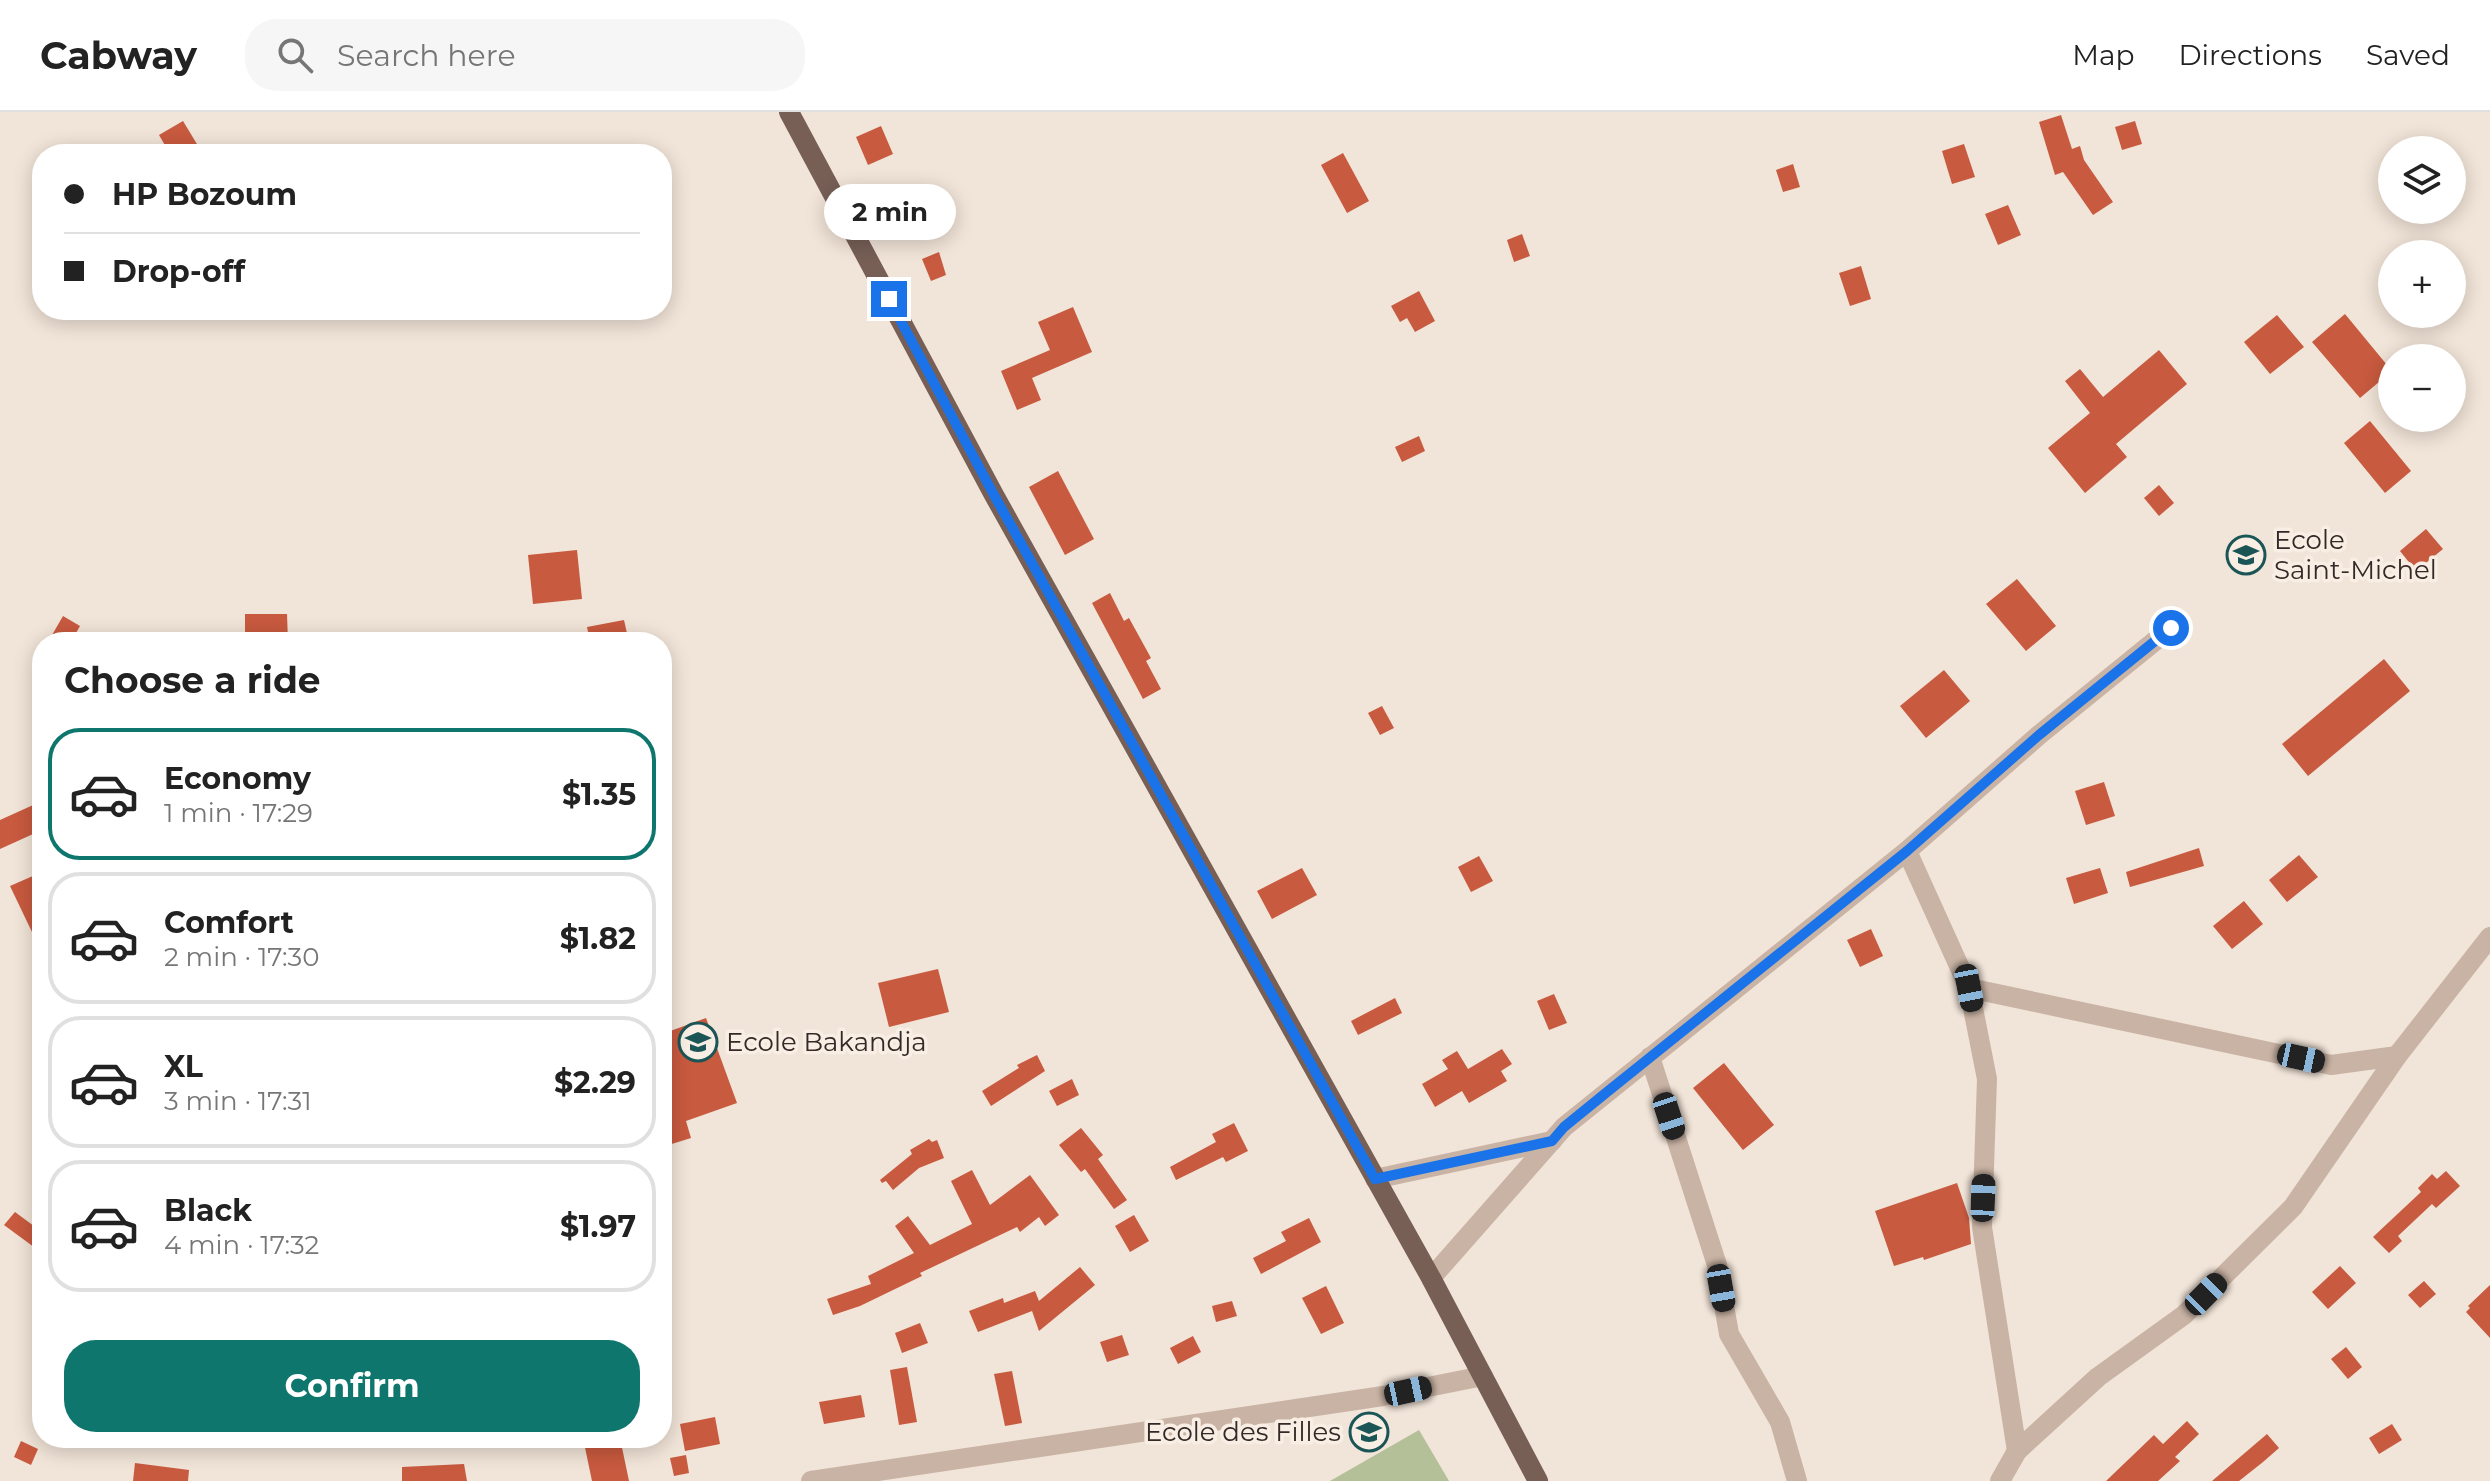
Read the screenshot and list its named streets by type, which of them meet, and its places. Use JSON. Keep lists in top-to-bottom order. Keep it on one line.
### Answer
{"places":{"school or university":["Ecole Saint-Michel","Ecole Bakandja","Ecole des Filles"]},"page":{"header":"Cabway","search":"Search here","nav":["Map","Directions","Saved"],"map_buttons":["+","−"],"banner":["HP Bozoum","Drop-off"],"bubble":"2 min","heading":"Choose a ride","list":[{"name":"Economy","note":"1 min · 17:29","value":"$1.35"},{"name":"Comfort","note":"2 min · 17:30","value":"$1.82"},{"name":"XL","note":"3 min · 17:31","value":"$2.29"},{"name":"Black","note":"4 min · 17:32","value":"$1.97"}],"buttons":"Confirm"}}
